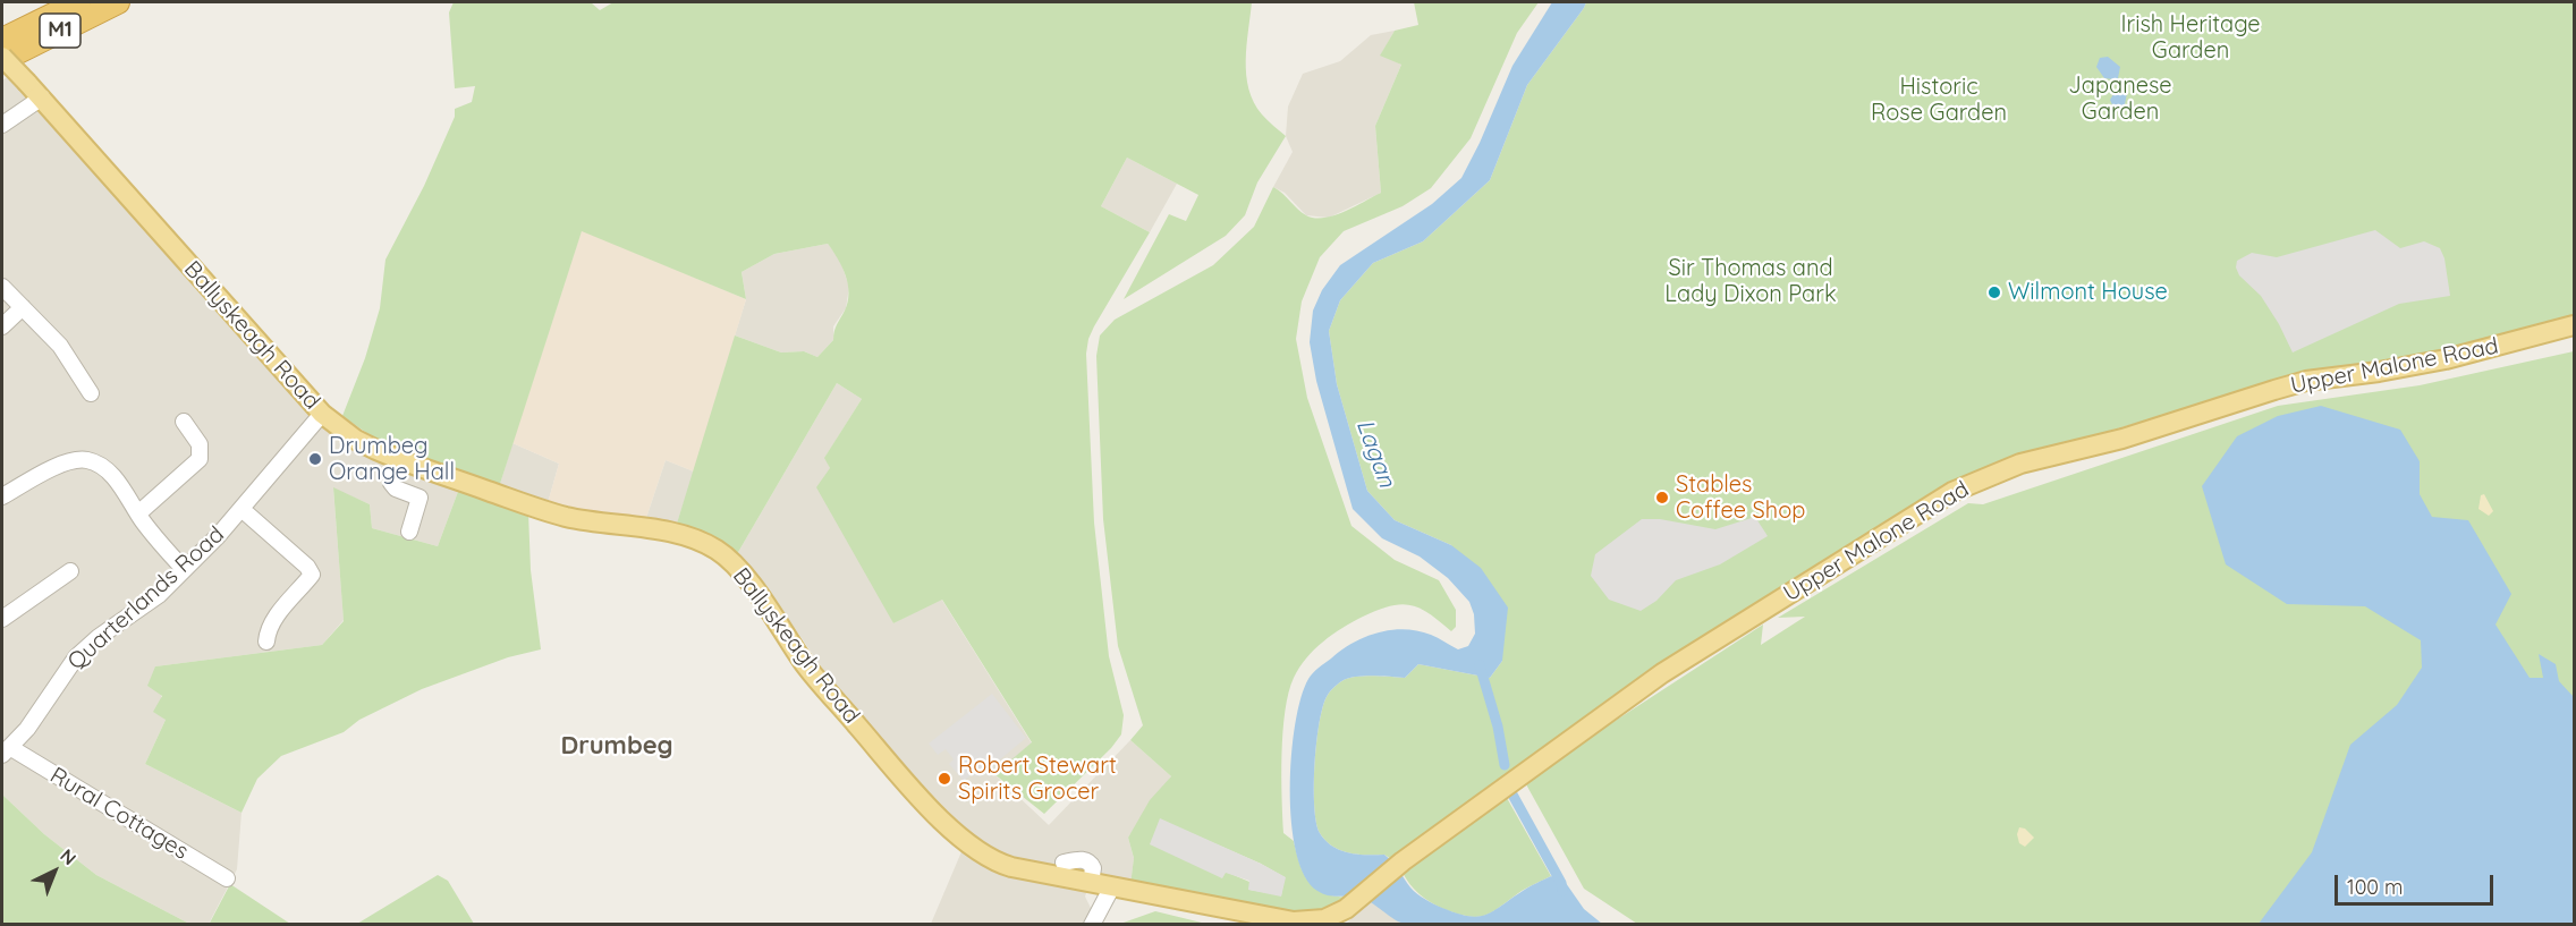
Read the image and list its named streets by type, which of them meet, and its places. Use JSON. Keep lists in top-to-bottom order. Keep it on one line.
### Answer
{"streets":{"highway":["M1"],"main road":["Ballyskeagh Road","Upper Malone Road"],"street":["Quarterlands Road","Rural Cottages"]},"crossings":[["M1","Ballyskeagh Road"],["Ballyskeagh Road","Upper Malone Road"],["Ballyskeagh Road","Quarterlands Road"],["Quarterlands Road","Rural Cottages"]],"districts":["Drumbeg"],"water":["Lagan"],"parks":["Irish Heritage Garden","Japanese Garden","Historic Rose Garden","Sir Thomas and Lady Dixon Park"],"places":["Wilmont House","Drumbeg Orange Hall","Stables Coffee Shop","Robert Stewart Spirits Grocer"],"scale_bar":"100 m","north":"top right"}
